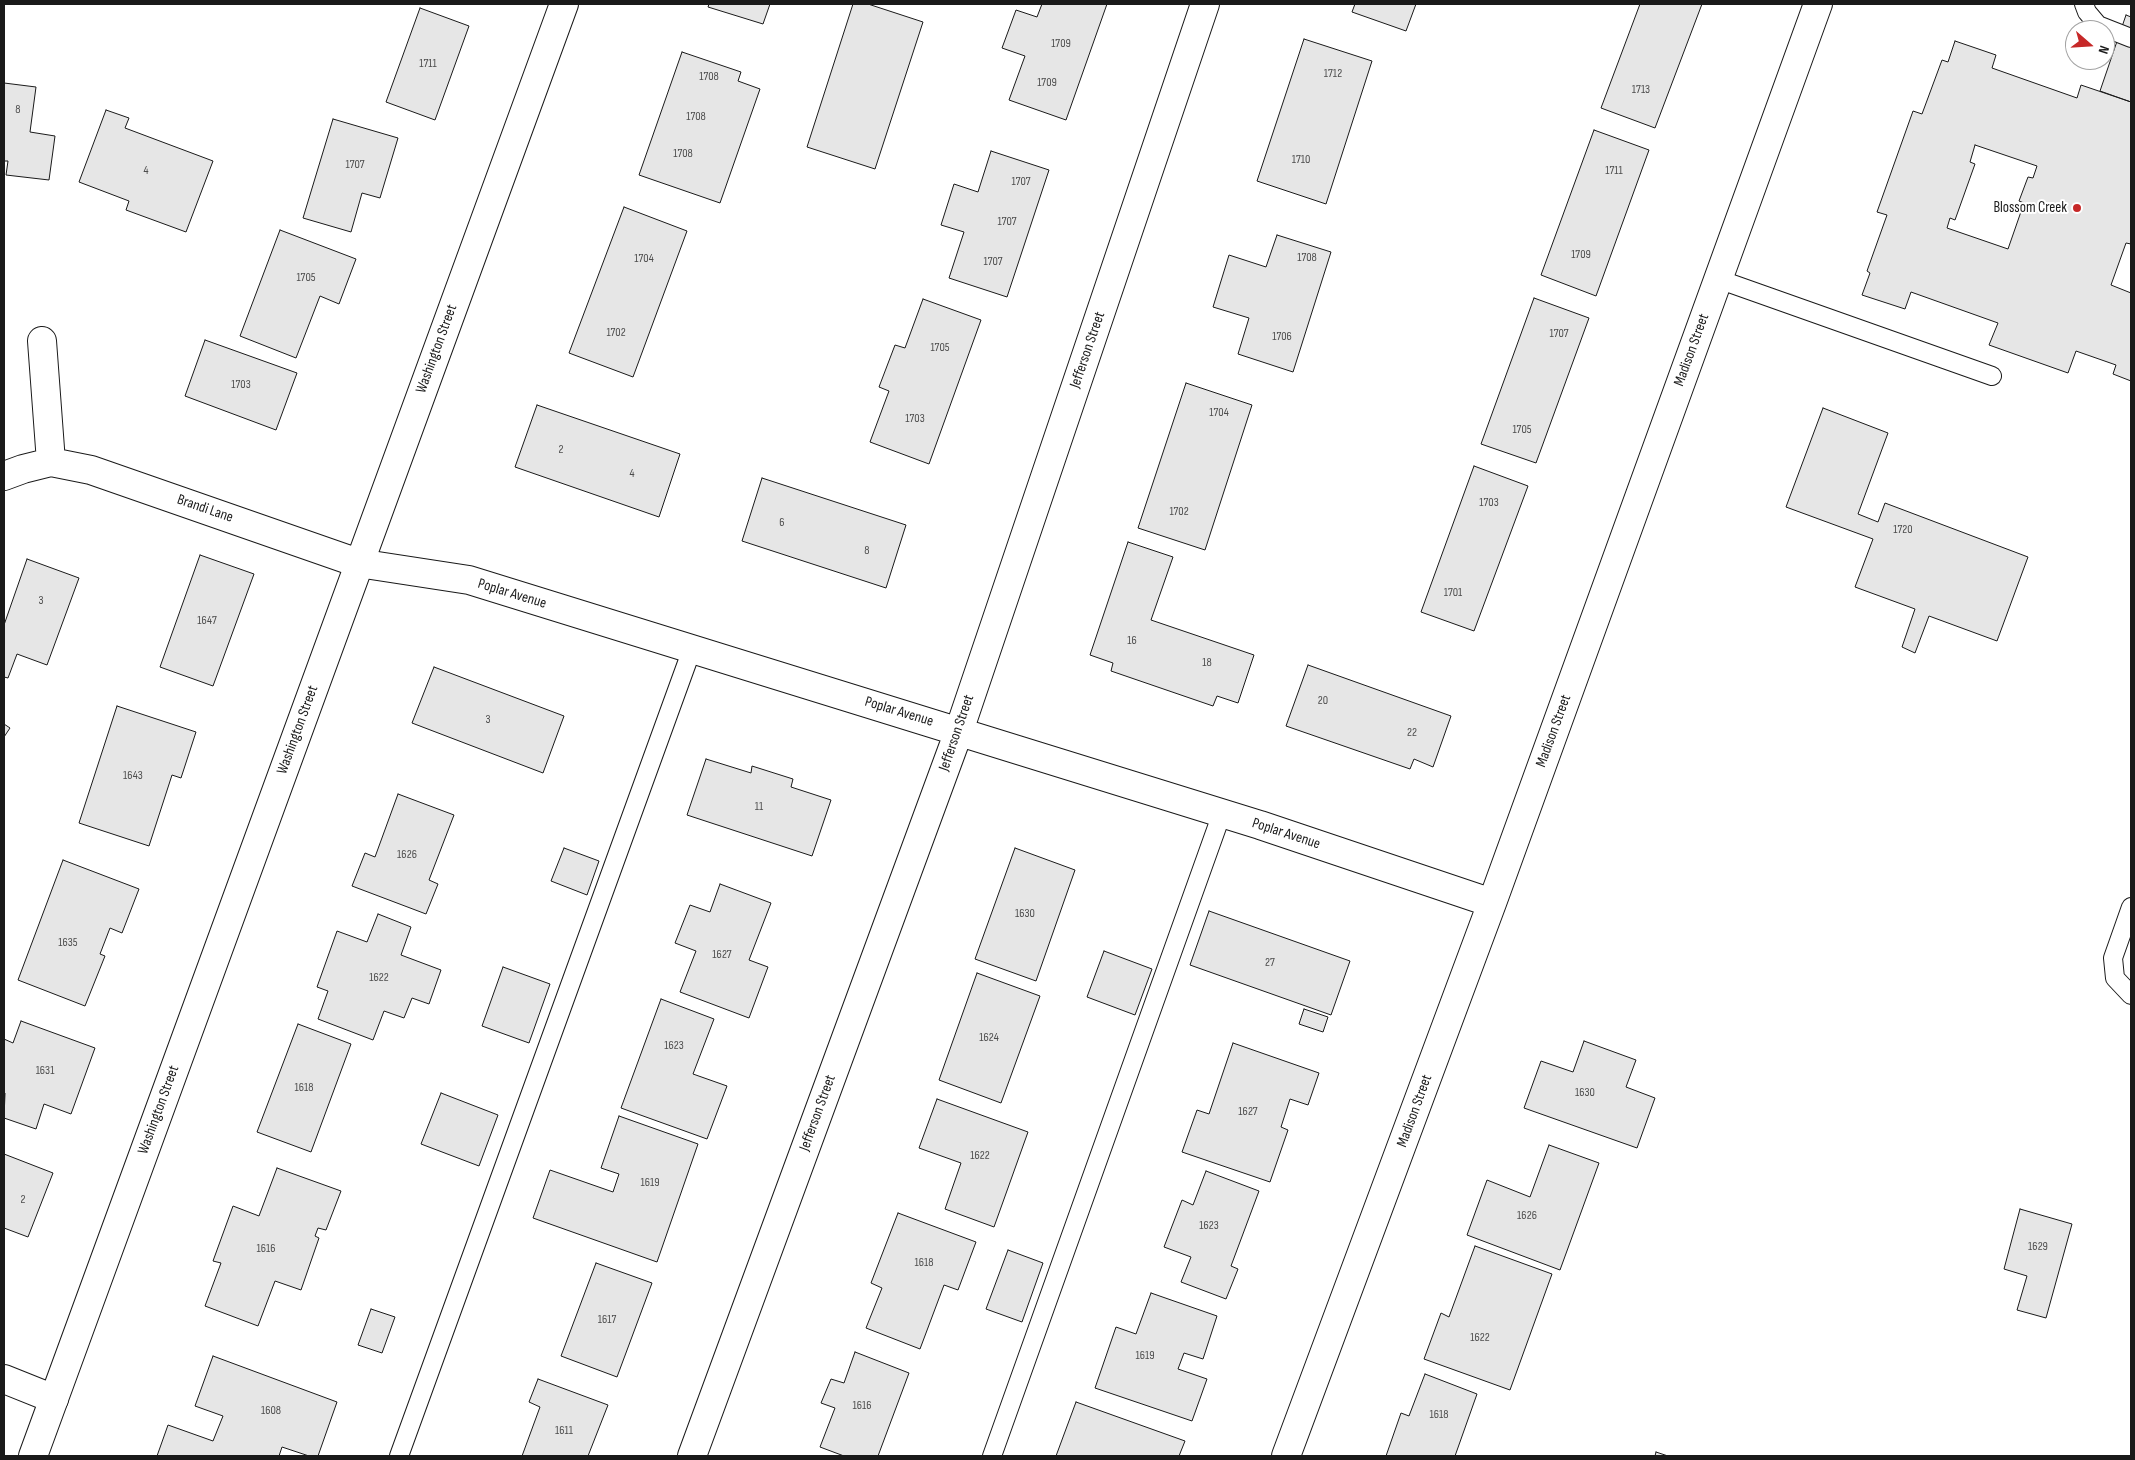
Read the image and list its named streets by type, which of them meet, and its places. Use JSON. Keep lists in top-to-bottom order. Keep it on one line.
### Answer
{"streets":{"street":["Washington Street","Jefferson Street","Madison Street","Brandi Lane","Poplar Avenue"]},"crossings":[["Washington Street","Brandi Lane"],["Washington Street","Poplar Avenue"],["Jefferson Street","Poplar Avenue"],["Madison Street","Poplar Avenue"],["Brandi Lane","Poplar Avenue"]],"places":["Blossom Creek"],"house_numbers":["1709","1711","1712","1708","1709","1713","8","1708","1708","1710","1707","4","1711","1707","1707","1709","1708","1704","1707","1705","1702","1707","1706","1705","1703","1704","1703","1705","2","4","1703","1702","6","1720","8","1701","3","1647","16","18","20","3","22","1643","11","1626","1630","1635","1627","27","1622","1624","1623","1631","1618","1630","1627","1622","1619","2","1626","1623","1629","1616","1618","1617","1622","1619","1616","1608","1618","1611"],"north":"right"}
